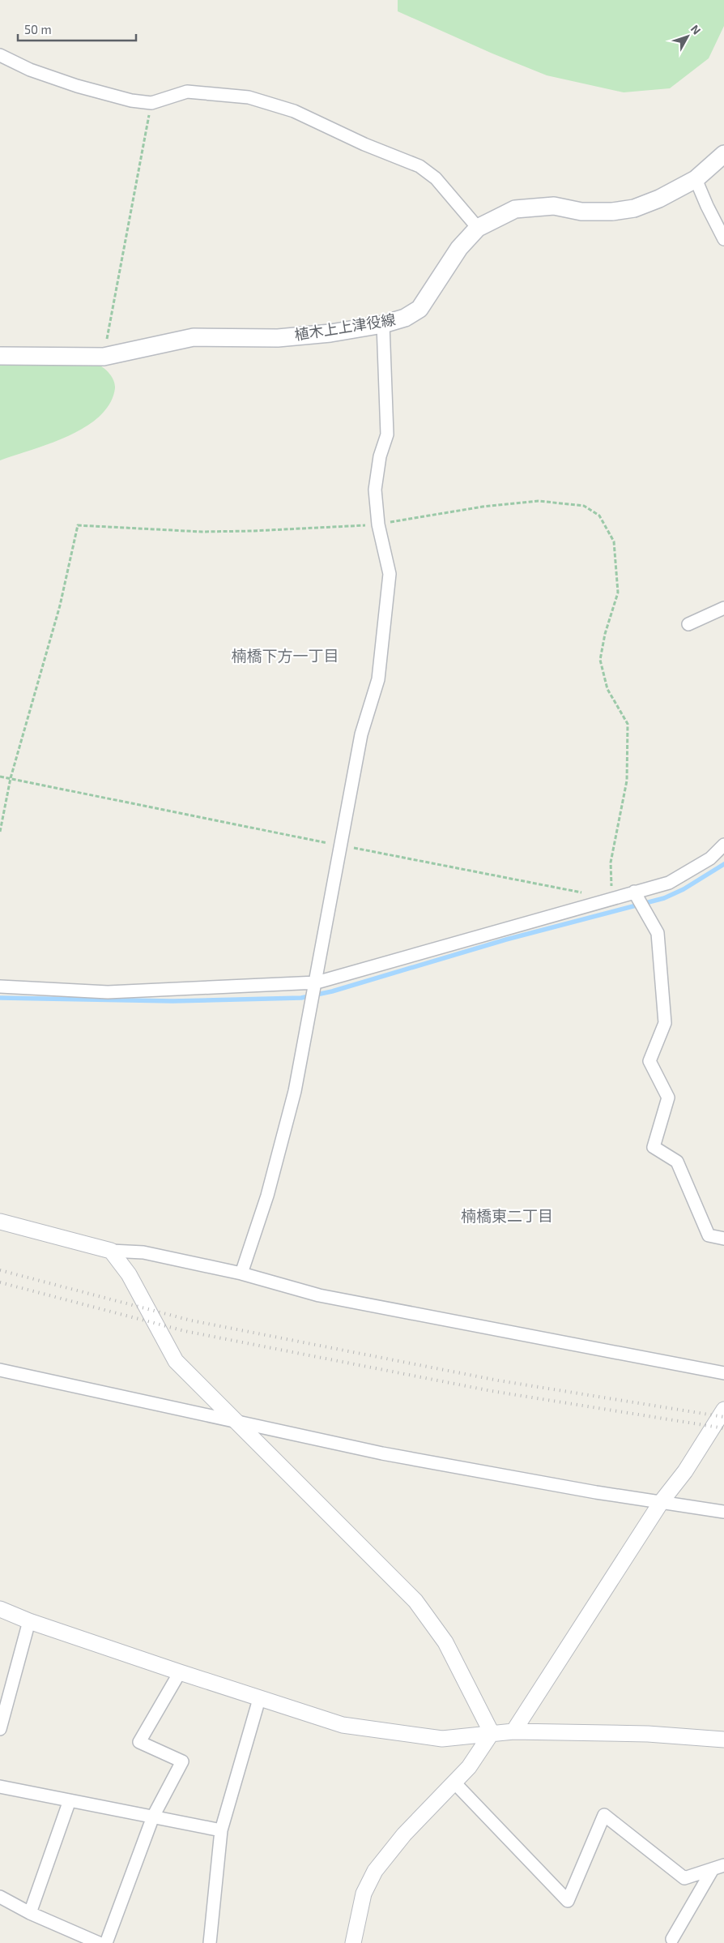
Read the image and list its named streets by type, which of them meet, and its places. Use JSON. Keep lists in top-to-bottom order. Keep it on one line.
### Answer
{"streets":{"main road":["植木上上津役線"]},"districts":["楠橋下方一丁目","楠橋東二丁目"],"scale_bar":"50 m","north":"top right"}
